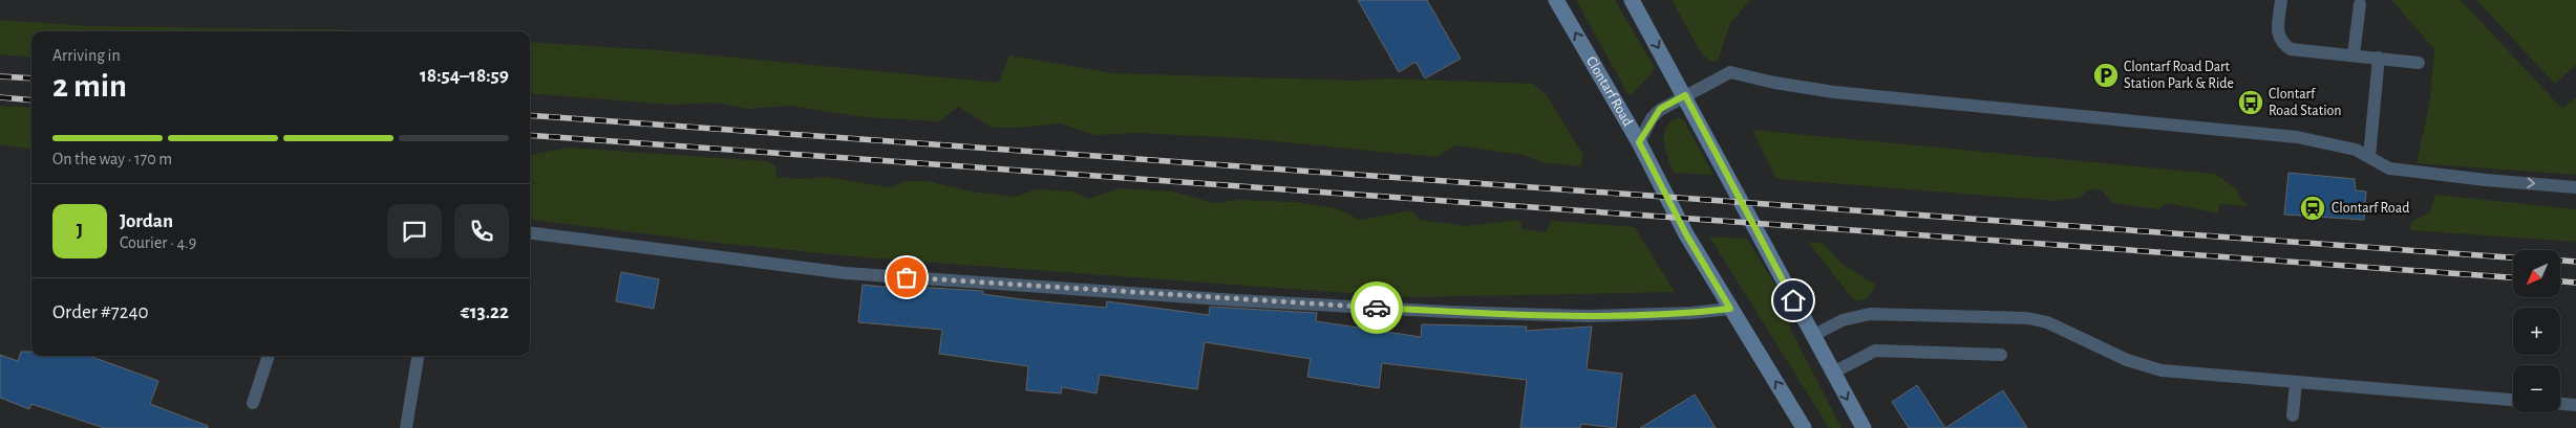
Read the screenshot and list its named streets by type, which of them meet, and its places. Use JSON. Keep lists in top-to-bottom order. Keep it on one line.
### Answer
{"streets":{"main road":["Clontarf Road"]},"places":{"parking":["Clontarf Road Dart Station Park & Ride"],"bus stop":["Clontarf Road Station"],"station":["Clontarf Road"]},"north":"bottom left","page":{"heading":["2 min","Arriving in","18:54–18:59"],"panel":["Jordan","Courier · 4.9","Order #7240","€13.22"],"bar":"On the way · 170 m","round":"J","map_buttons":["+","−"]}}
